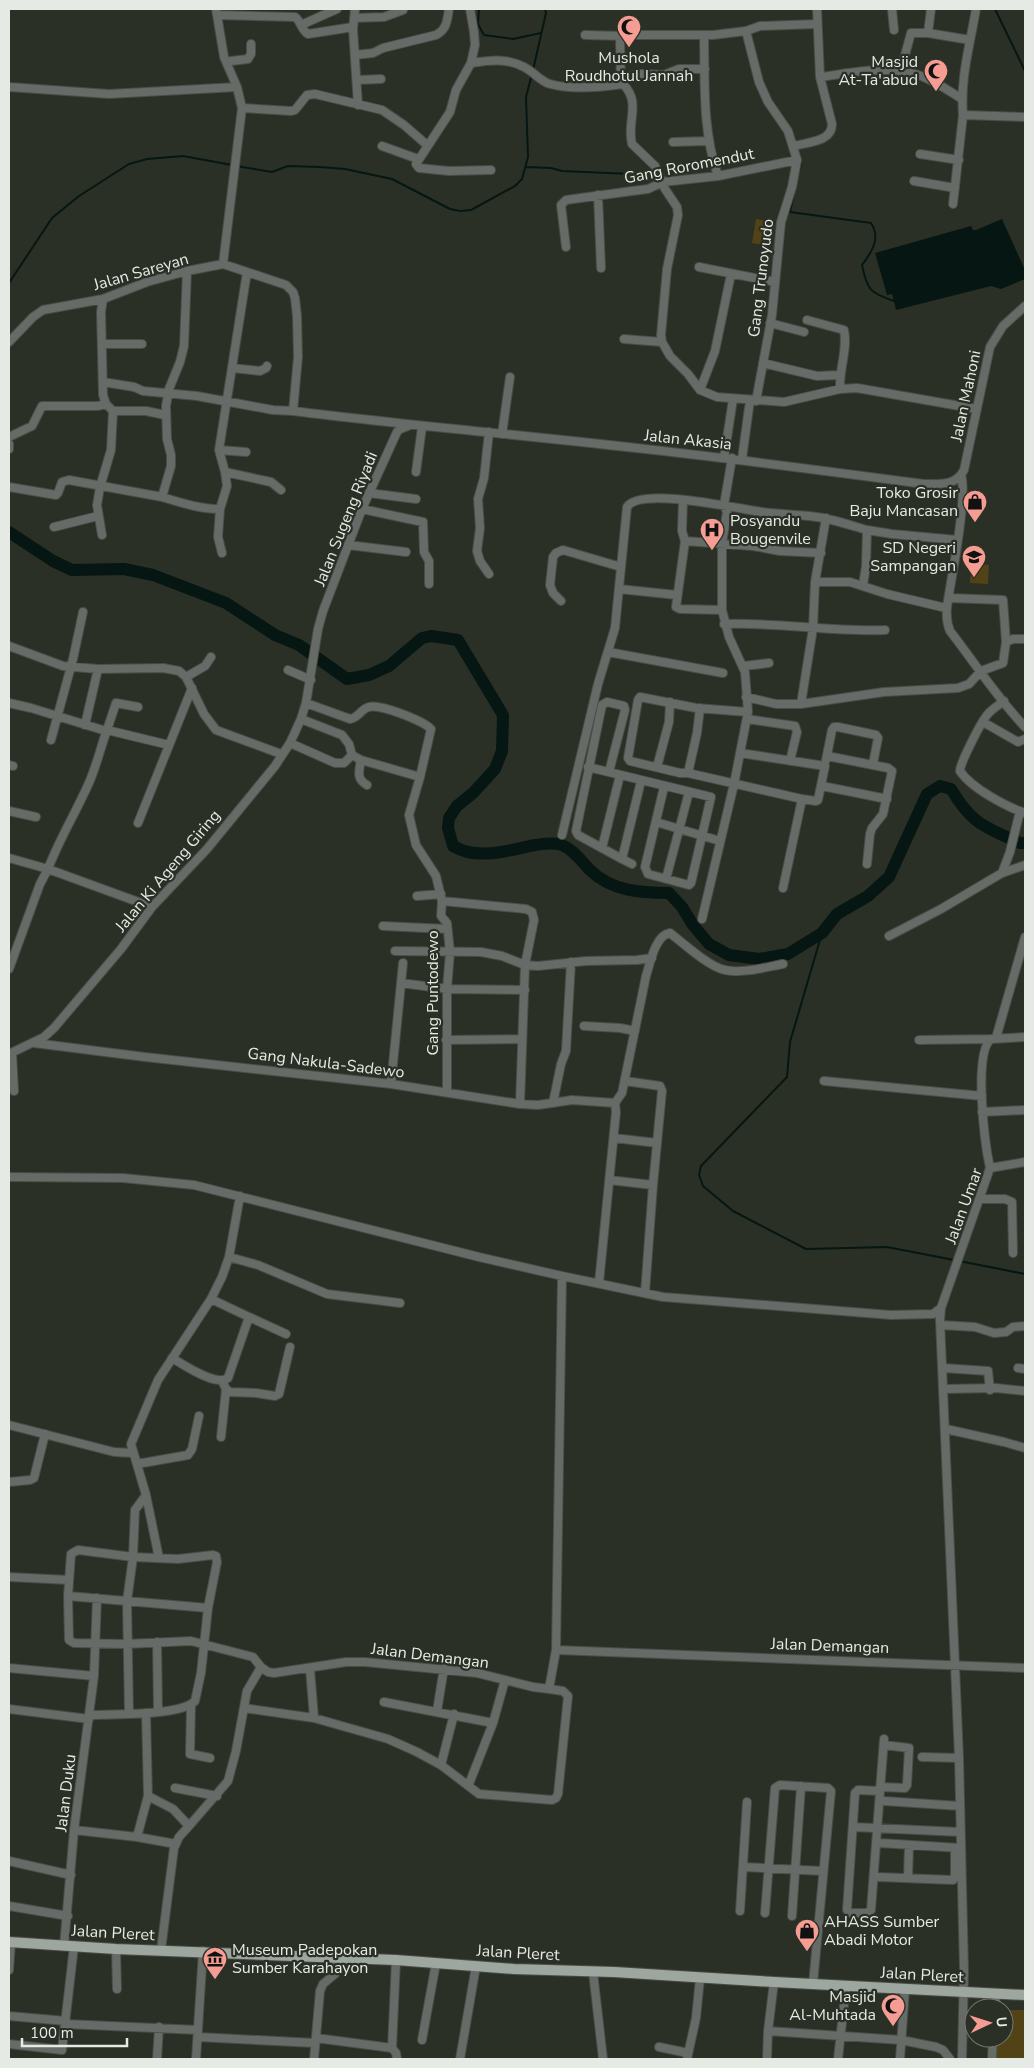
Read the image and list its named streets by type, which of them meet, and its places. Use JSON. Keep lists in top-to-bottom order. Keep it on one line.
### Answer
{"streets":{"main road":["Jalan Pleret"],"street":["Gang Roromendut","Jalan Sareyan","Gang Trunoyudo","Jalan Mahoni","Jalan Akasia","Jalan Sugeng Riyadi","Jalan Ki Ageng Giring","Gang Puntodewo","Gang Nakula-Sadewo","Jalan Umar","Jalan Demangan","Jalan Duku"]},"crossings":[["Gang Roromendut","Gang Trunoyudo"],["Gang Trunoyudo","Jalan Akasia"],["Jalan Mahoni","Jalan Akasia"],["Jalan Akasia","Jalan Sugeng Riyadi"],["Jalan Sugeng Riyadi","Jalan Ki Ageng Giring"],["Jalan Ki Ageng Giring","Gang Puntodewo"],["Jalan Ki Ageng Giring","Gang Nakula-Sadewo"],["Gang Puntodewo","Gang Nakula-Sadewo"],["Jalan Umar","Jalan Demangan"],["Jalan Duku","Jalan Pleret"]],"places":{"mosque":["Mushola Roudhotul Jannah","Masjid At-Ta'abud","Masjid Al-Muhtada"],"shop":["Toko Grosir Baju Mancasan","AHASS Sumber Abadi Motor"],"hospital":["Posyandu Bougenvile"],"school or university":["SD Negeri Sampangan"],"museum":["Museum Padepokan Sumber Karahayon"]},"scale_bar":"100 m","north":"right"}
